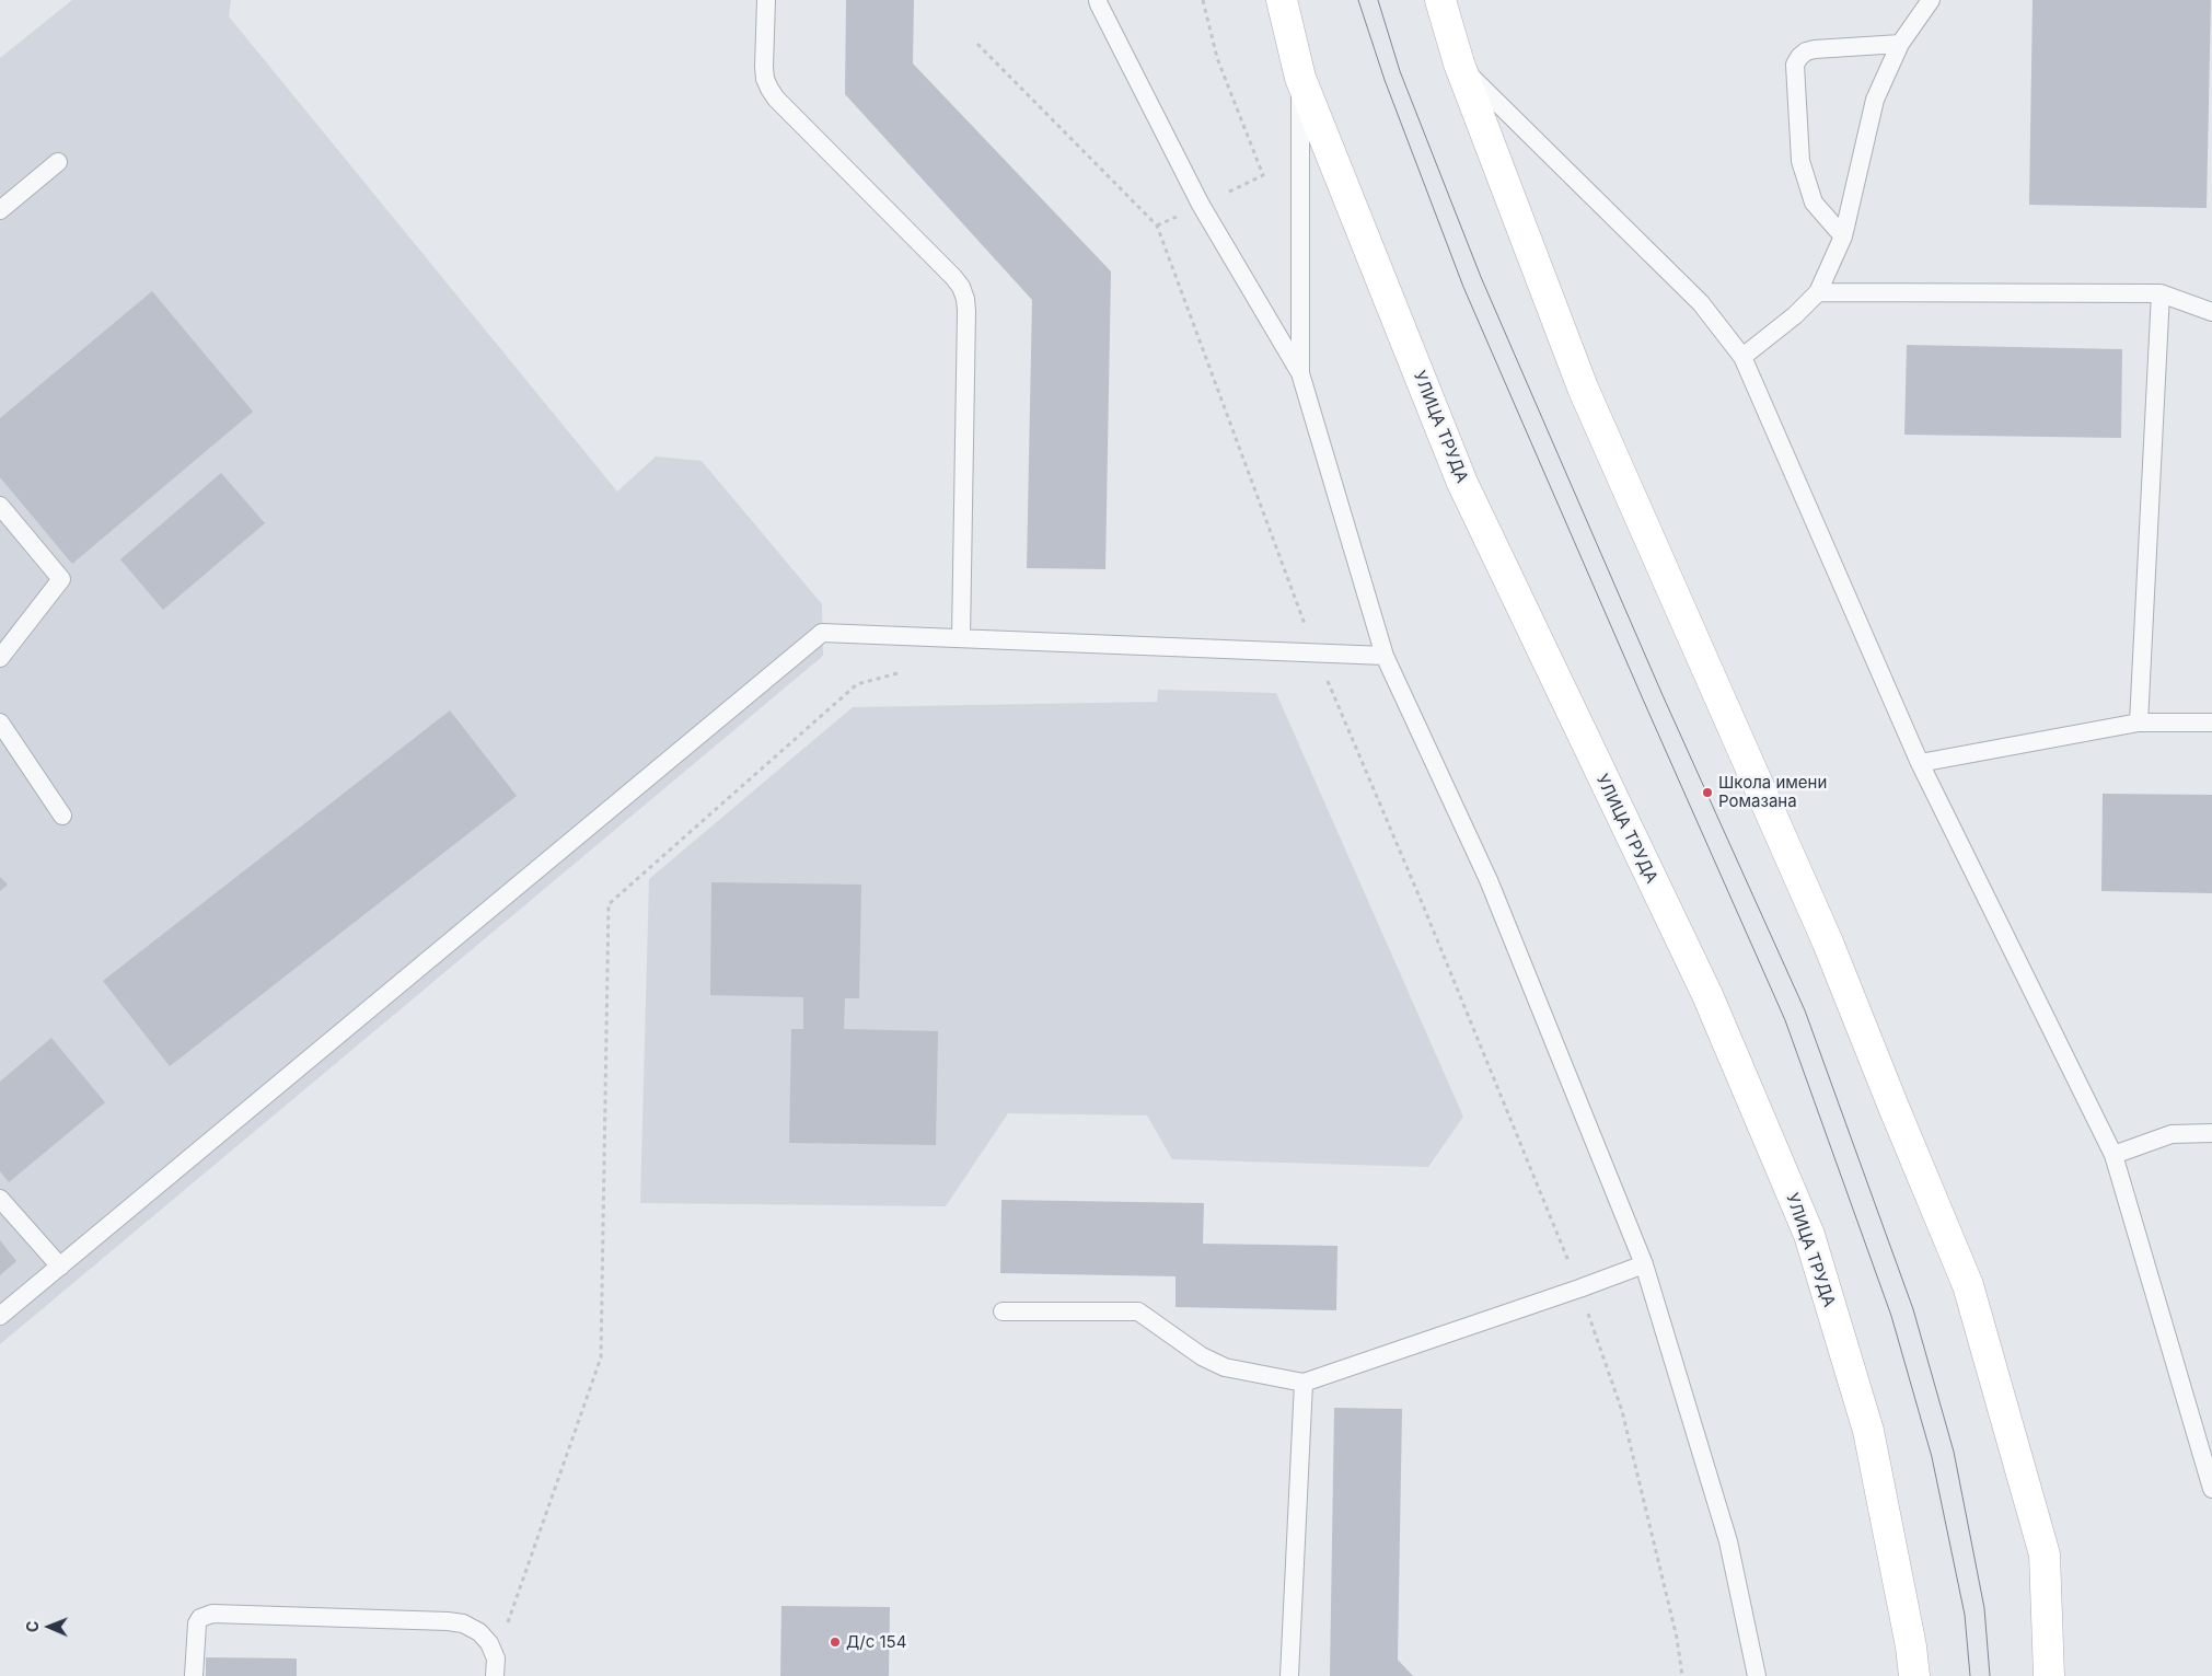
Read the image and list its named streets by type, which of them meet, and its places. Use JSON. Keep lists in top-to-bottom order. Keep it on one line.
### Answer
{"streets":{"main road":["УЛИЦА ТРУДА"]},"places":["Школа имени Ромазана","Д/с 154"],"north":"left"}
